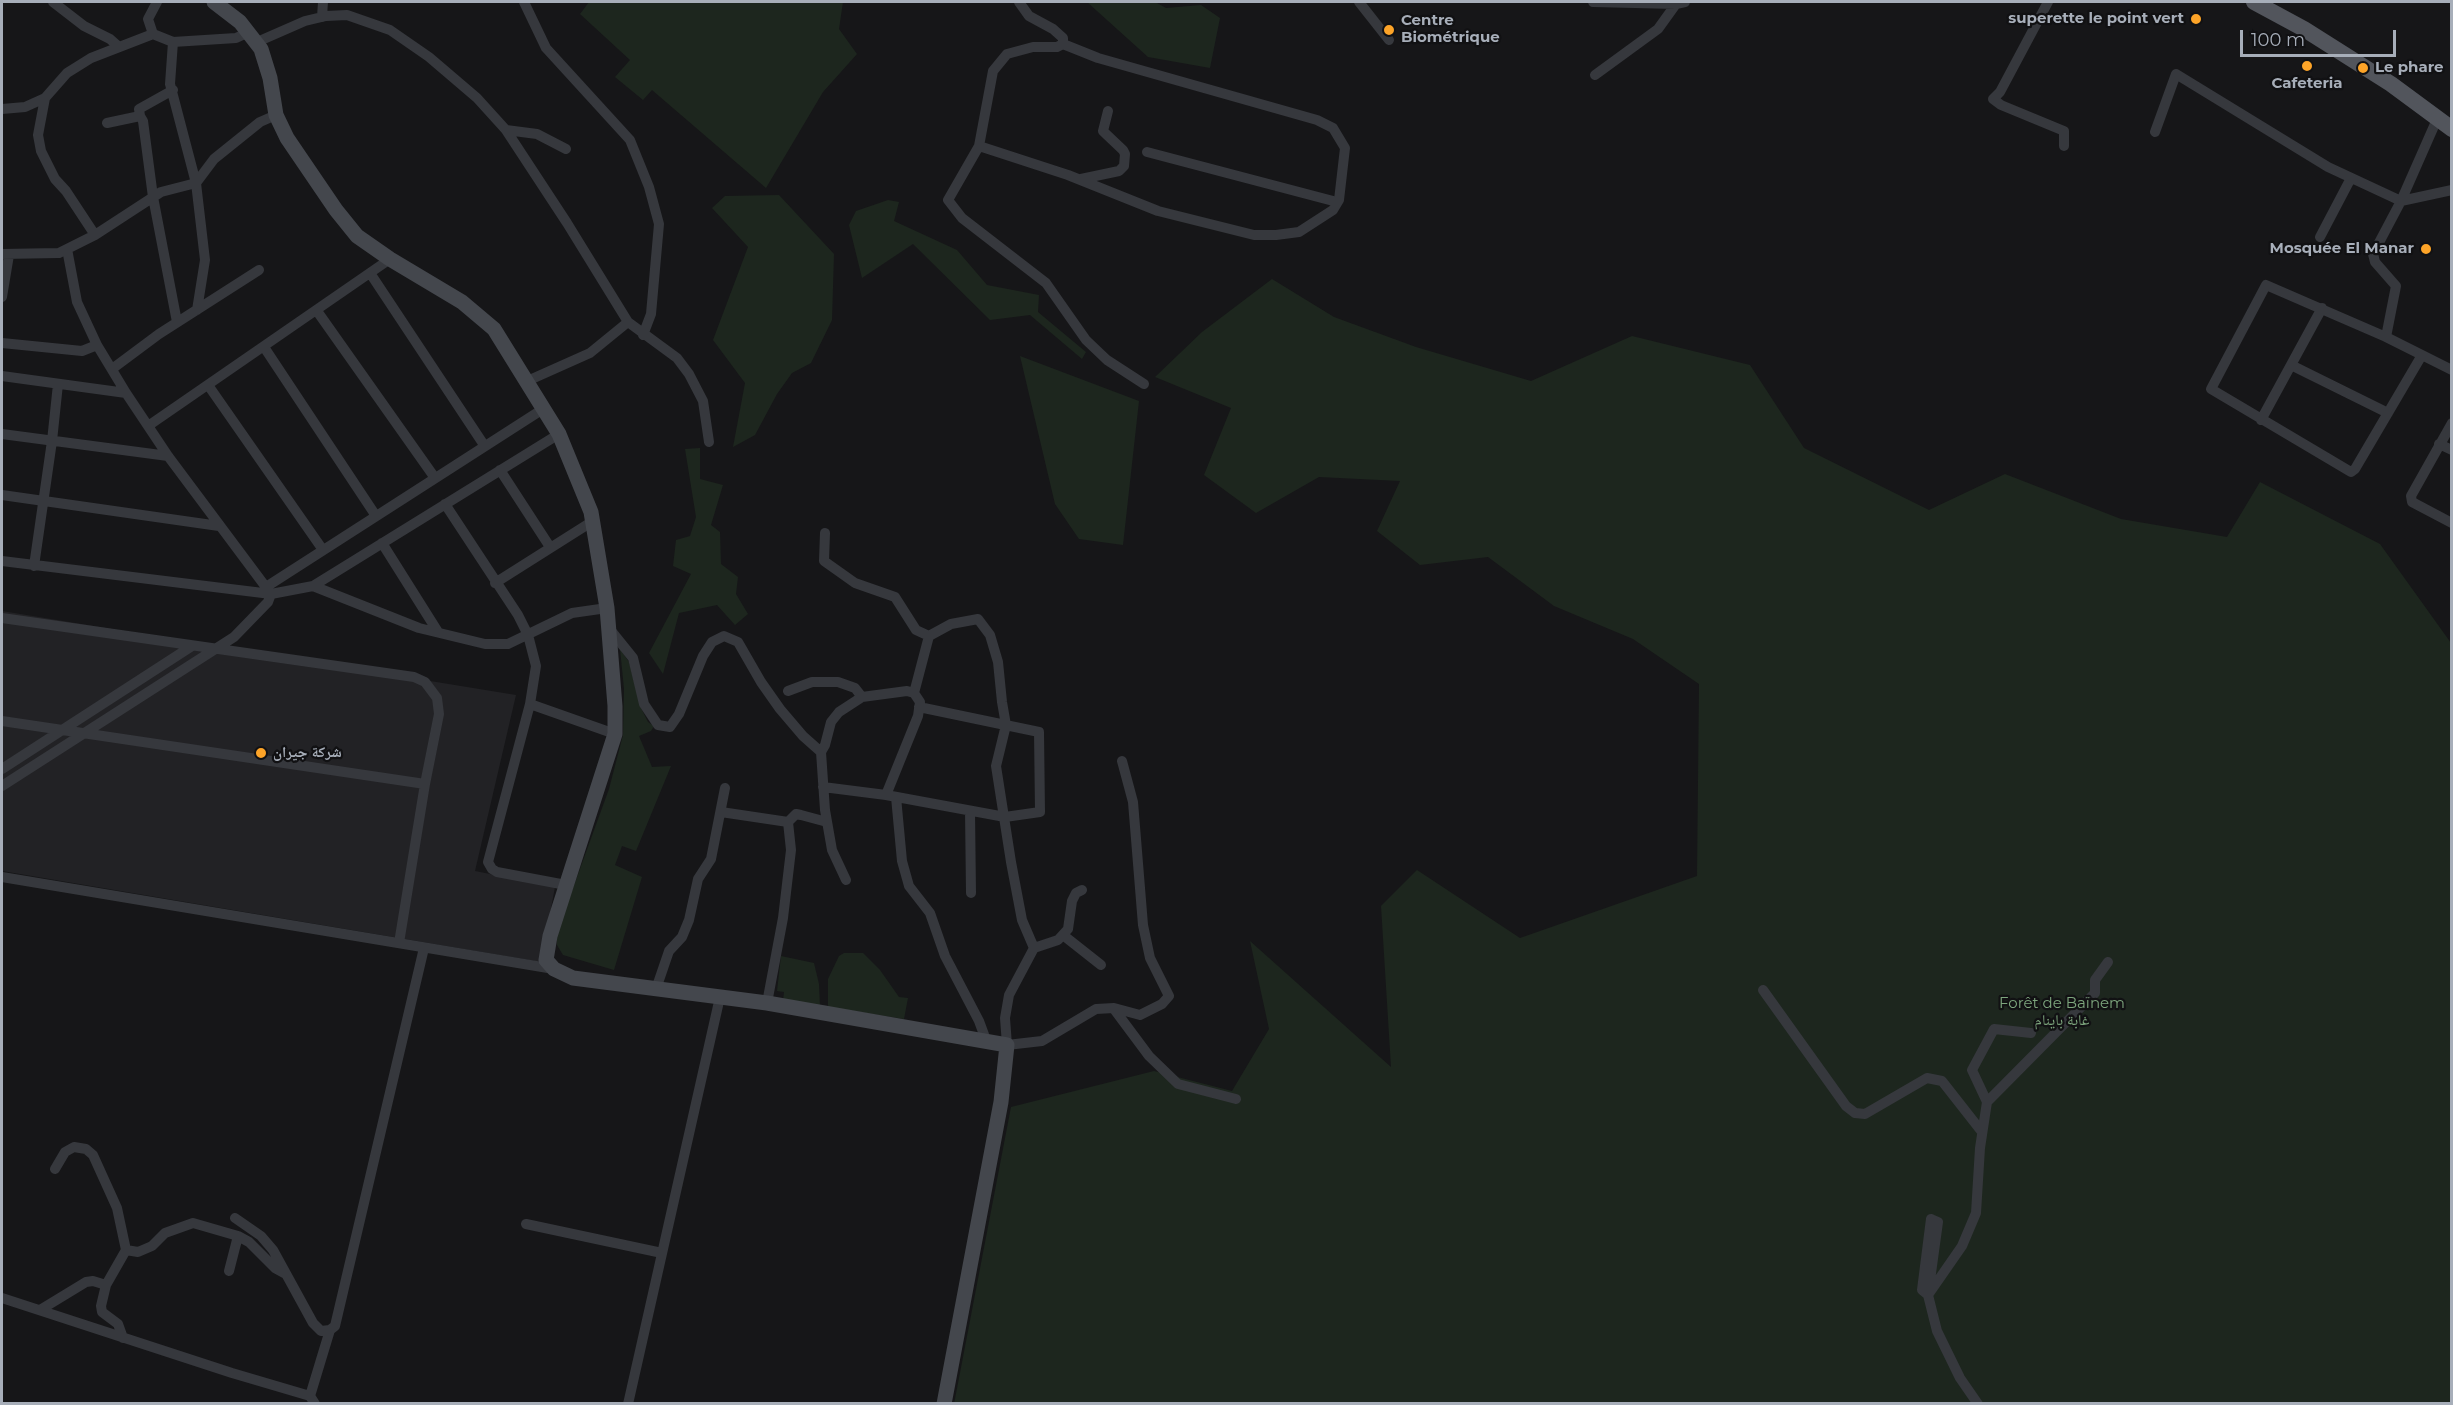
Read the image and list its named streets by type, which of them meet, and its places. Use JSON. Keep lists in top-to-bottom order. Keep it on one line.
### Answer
{"parks":["Forêt de Baïnem غابة باينام"],"places":["superette le point vert","Centre Biométrique","Cafeteria","Le phare","Mosquée El Manar","شركة جيران"],"scale_bar":"100 m"}
